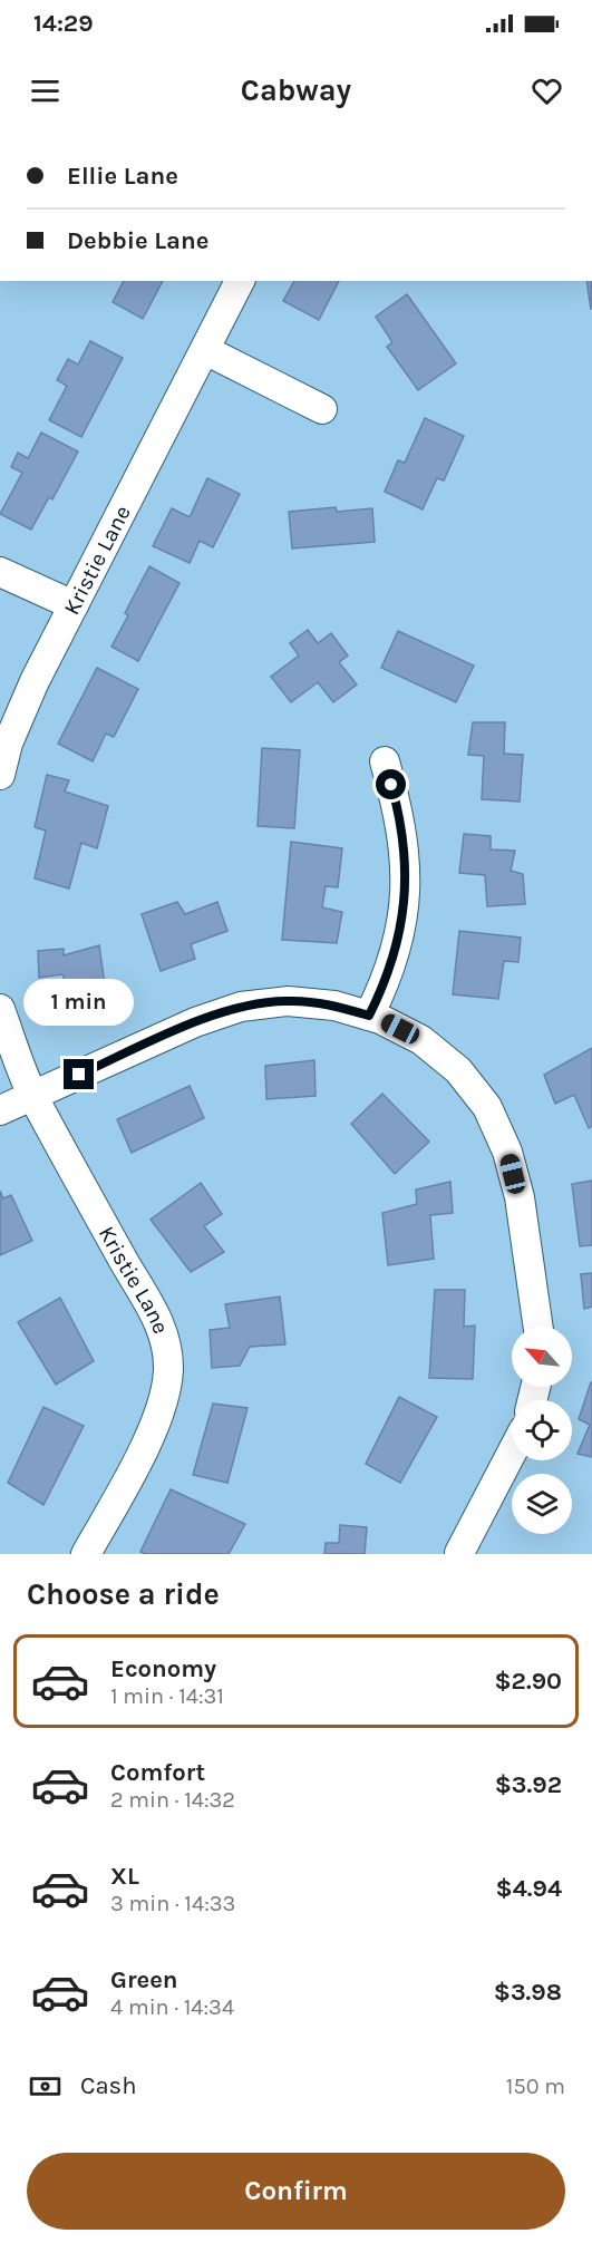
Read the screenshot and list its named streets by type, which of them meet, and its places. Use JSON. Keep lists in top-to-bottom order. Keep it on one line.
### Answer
{"streets":{"street":["Kristie Lane"]},"north":"top left","page":{"status":"14:29","header":"Cabway","banner":["Ellie Lane","Debbie Lane"],"bubble":"1 min","heading":"Choose a ride","list":[{"name":"Economy","note":"1 min · 14:31","value":"$2.90"},{"name":"Comfort","note":"2 min · 14:32","value":"$3.92"},{"name":"XL","note":"3 min · 14:33","value":"$4.94"},{"name":"Green","note":"4 min · 14:34","value":"$3.98"}],"pay":["Cash","150 m"],"buttons":"Confirm"}}
